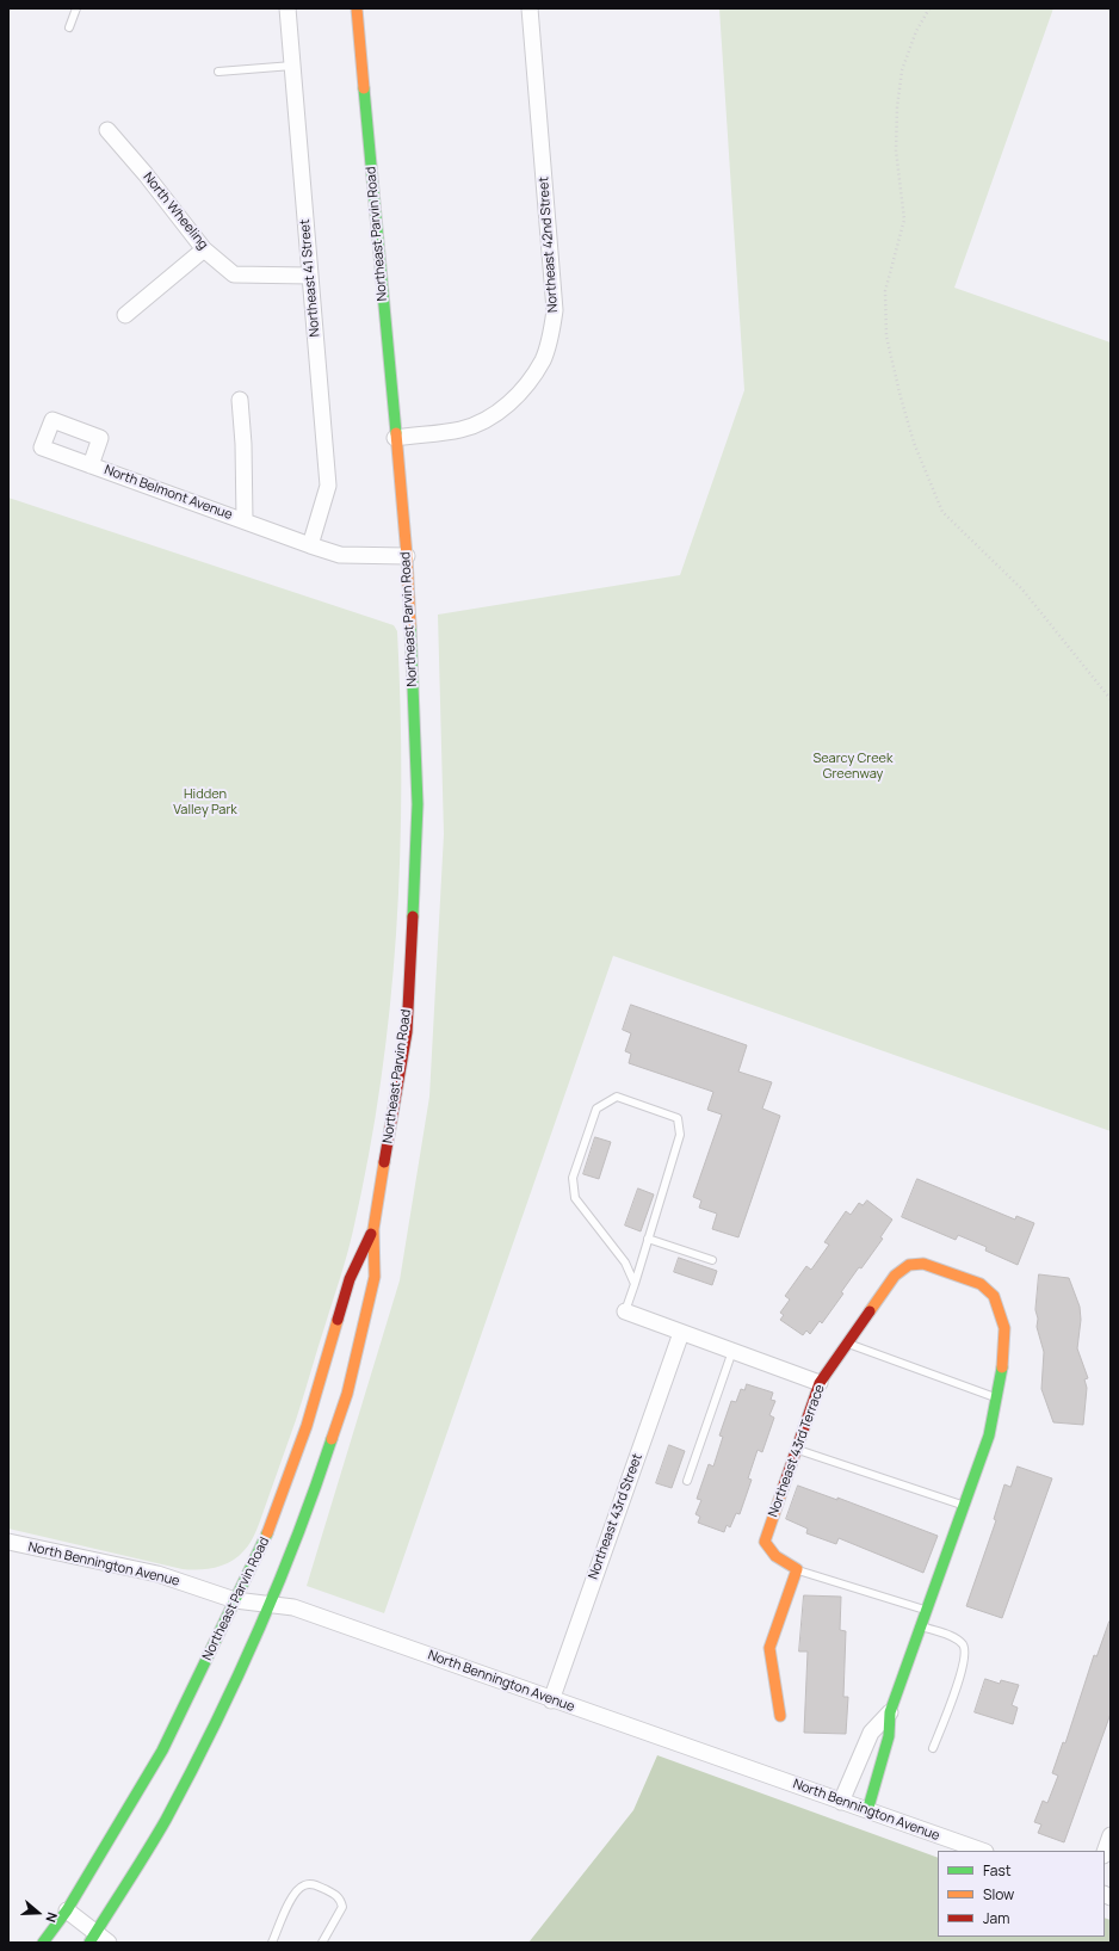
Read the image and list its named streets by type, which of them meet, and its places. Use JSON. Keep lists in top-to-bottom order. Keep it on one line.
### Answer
{"streets":{"main road":["Northeast Parvin Road","Northeast 43rd Terrace"],"street":["North Wheeling","Northeast 42nd Street","Northeast 41 Street","North Belmont Avenue","Northeast 43rd Street","North Bennington Avenue"]},"crossings":[["North Wheeling","Northeast 41 Street"],["Northeast Parvin Road","Northeast 42nd Street"],["Northeast Parvin Road","North Belmont Avenue"],["Northeast Parvin Road","North Bennington Avenue"],["Northeast 41 Street","North Belmont Avenue"],["Northeast 43rd Terrace","North Bennington Avenue"],["Northeast 43rd Street","North Bennington Avenue"]],"parks":["Searcy Creek Greenway","Hidden Valley Park"],"legend":["Fast","Slow","Jam"],"north":"right"}
